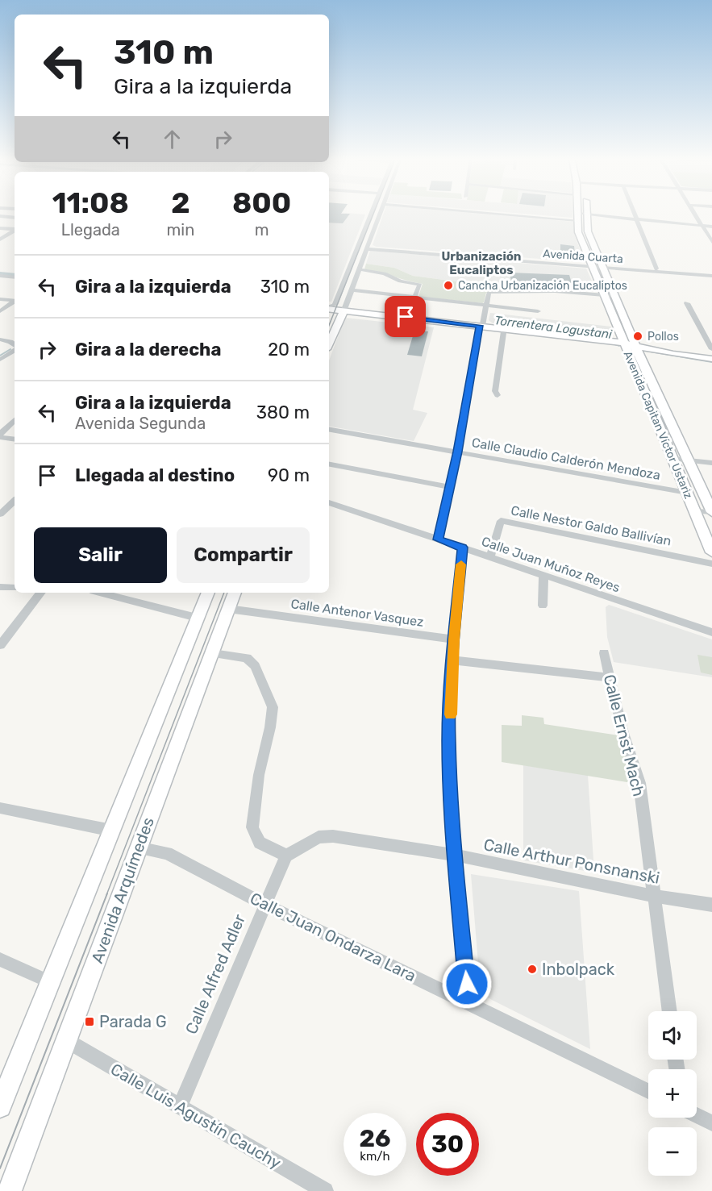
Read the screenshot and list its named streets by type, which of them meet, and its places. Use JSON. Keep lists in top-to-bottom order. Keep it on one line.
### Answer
{"streets":{"main road":["Avenida Capitan Víctor Ustariz","Avenida Arquímedes"],"street":["Avenida Cuarta","Calle Claudio Calderón Mendoza","Calle Nestor Galdo Ballivían","Calle Juan Muñoz Reyes","Calle Antenor Vasquez","Calle Ernst Mach","Calle Arthur Ponsnanski","Calle Juan Ondarza Lara","Calle Alfred Adler","Calle Luis Agustín Cauchy"]},"crossings":[["Avenida Cuarta","Avenida Capitan Víctor Ustariz"],["Avenida Capitan Víctor Ustariz","Calle Claudio Calderón Mendoza"],["Calle Nestor Galdo Ballivían","Calle Juan Muñoz Reyes"],["Calle Antenor Vasquez","Avenida Arquímedes"],["Calle Ernst Mach","Calle Arthur Ponsnanski"],["Calle Arthur Ponsnanski","Calle Alfred Adler"],["Avenida Arquímedes","Calle Juan Ondarza Lara"],["Avenida Arquímedes","Calle Luis Agustín Cauchy"],["Calle Juan Ondarza Lara","Calle Alfred Adler"],["Calle Alfred Adler","Calle Luis Agustín Cauchy"]],"districts":["Urbanización Eucaliptos"],"water":["Torrentera Logustani"],"places":{"other":["Cancha Urbanización Eucaliptos","Pollos","Inbolpack"],"transit":["Parada G"]},"page":{"turn":["310 m","Gira a la izquierda"],"eta":["11:08","Llegada","2","min","800","m"],"list":[{"name":"Gira a la izquierda","value":"310 m"},{"name":"Gira a la derecha","value":"20 m"},{"name":"Gira a la izquierda","note":"Avenida Segunda","value":"380 m"},{"name":"Llegada al destino","value":"90 m"}],"buttons":["Salir","Compartir"],"map_buttons":["+","−"],"speed":"26 km/h","limit":"30"}}
